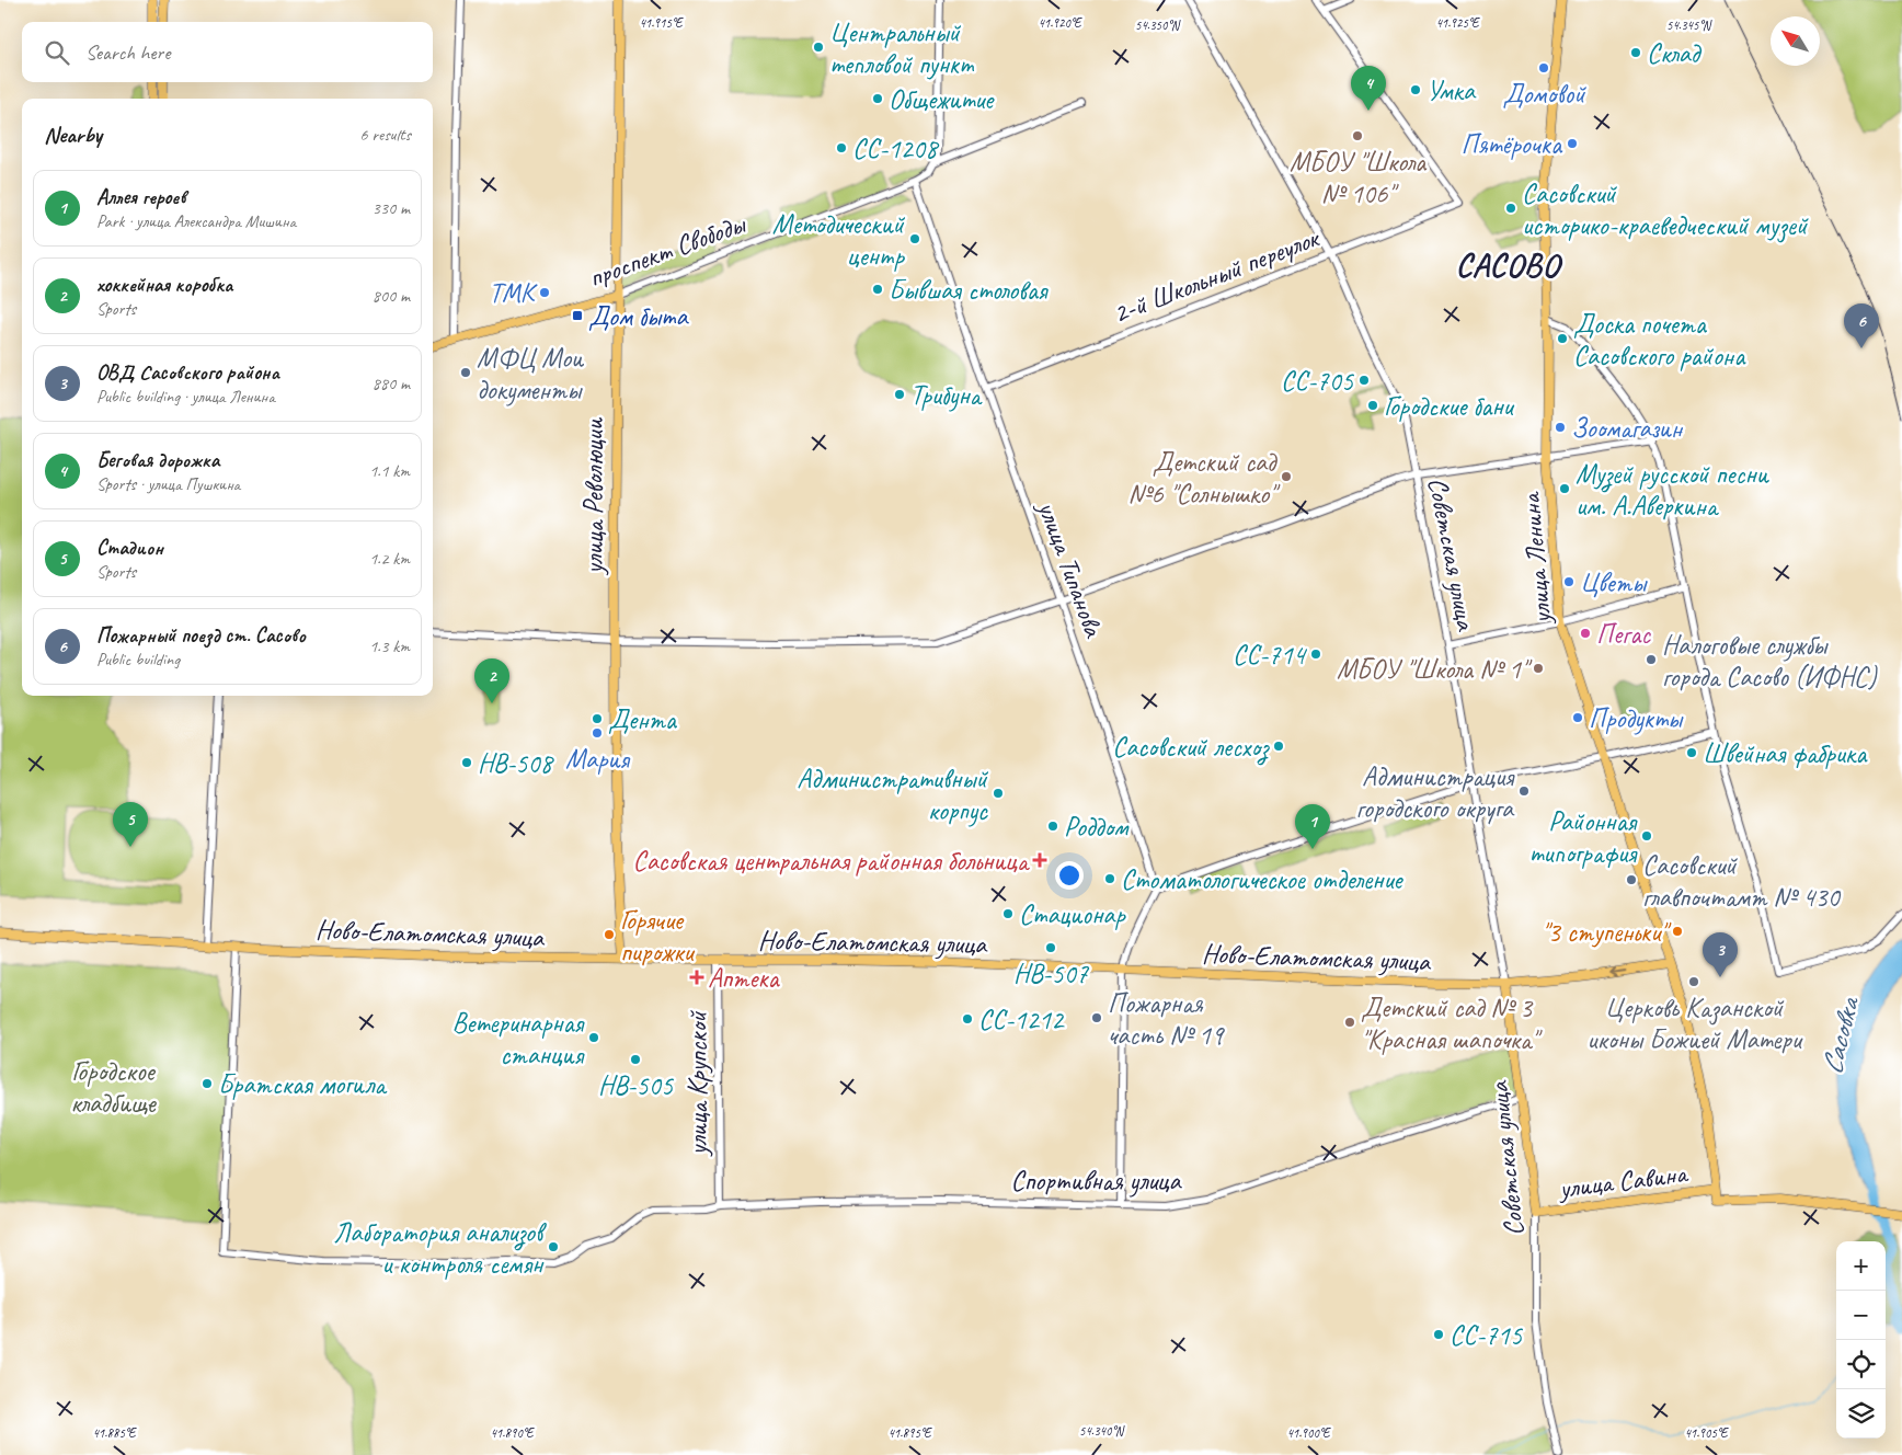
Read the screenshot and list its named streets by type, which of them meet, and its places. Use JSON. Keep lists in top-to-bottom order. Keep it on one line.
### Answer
{"streets":{"main road":["проспект Свободы","улица Революции","Советская улица","улица Ленина","Ново-Елатомская улица","улица Савина"],"street":["2-й Школьный переулок","улица Типанова","улица Крупской","Спортивная улица"]},"crossings":[["проспект Свободы","улица Революции"],["проспект Свободы","улица Типанова"],["2-й Школьный переулок","Советская улица"],["2-й Школьный переулок","улица Типанова"],["улица Революции","Ново-Елатомская улица"],["Советская улица","Ново-Елатомская улица"],["Советская улица","Спортивная улица"],["Советская улица","улица Савина"],["улица Ленина","Ново-Елатомская улица"],["улица Ленина","улица Савина"],["Ново-Елатомская улица","улица Крупской"],["Ново-Елатомская улица","Спортивная улица"],["улица Крупской","Спортивная улица"]],"districts":["САСОВО"],"water":["Сасовка"],"parks":["Городское кладбище"],"places":{"other":["Центральный тепловой пункт","Склад","Домовой","Умка","Общежитие","МБОУ \"Школа № 106\"","Пятёрочка","СС-1208","Сасовский историко-краеведческий музей","Методический центр","Бывшая столовая","TMK","Доска почета Сасовского района","МФЦ Мои документы","СС-705","Трибуна","Городские бани","Зоомагазин","Детский сад №6 \"Солнышко\"","Музей русской песни им. А.Аверкина","Цветы","Пегас","СС-714","Налоговые службы города Сасово (ИФНС)","МБОУ \"Школа № 1\"","Продукты","Дента","Мария","Сасовский лесхоз","Швейная фабрика","НВ-508","Администрация городского округа","Административный корпус","Роддом","Районная типография","Стоматологическое отделение","Сасовский главпочтамт № 430","Стационар","\"3 ступеньки\"","Горячие пирожки","НВ-507","Церковь Казанской иконы Божией Матери","Пожарная часть № 19","СС-1212","Детский сад № 3 \"Красная шапочка\"","Ветеринарная станция","НВ-505","Братская могила","Лаборатория анализов и контроля семян","СС-715"],"transit":["Дом быта"],"health":["Сасовская центральная районная больница","Аптека"]},"north":"top left","page":{"search":"Search here","pins":["4","6","2","5","1","3"],"heading":["Nearby","6 results"],"list":[{"mark":"1","name":"Аллея героев","note":"Park · улица Александра Мишина","value":"330 m"},{"mark":"2","name":"хоккейная коробка","note":"Sports","value":"800 m"},{"mark":"3","name":"ОВД Сасовского района","note":"Public building · улица Ленина","value":"880 m"},{"mark":"4","name":"Беговая дорожка","note":"Sports · улица Пушкина","value":"1.1 km"},{"mark":"5","name":"Стадион","note":"Sports","value":"1.2 km"},{"mark":"6","name":"Пожарный поезд ст. Сасово","note":"Public building","value":"1.3 km"}],"map_buttons":["+","−"]},"coordinates":["41.915°E","41.920°E","41.925°E","54.350°N","54.345°N","54.340°N","41.885°E","41.890°E","41.895°E","41.900°E","41.905°E"]}
